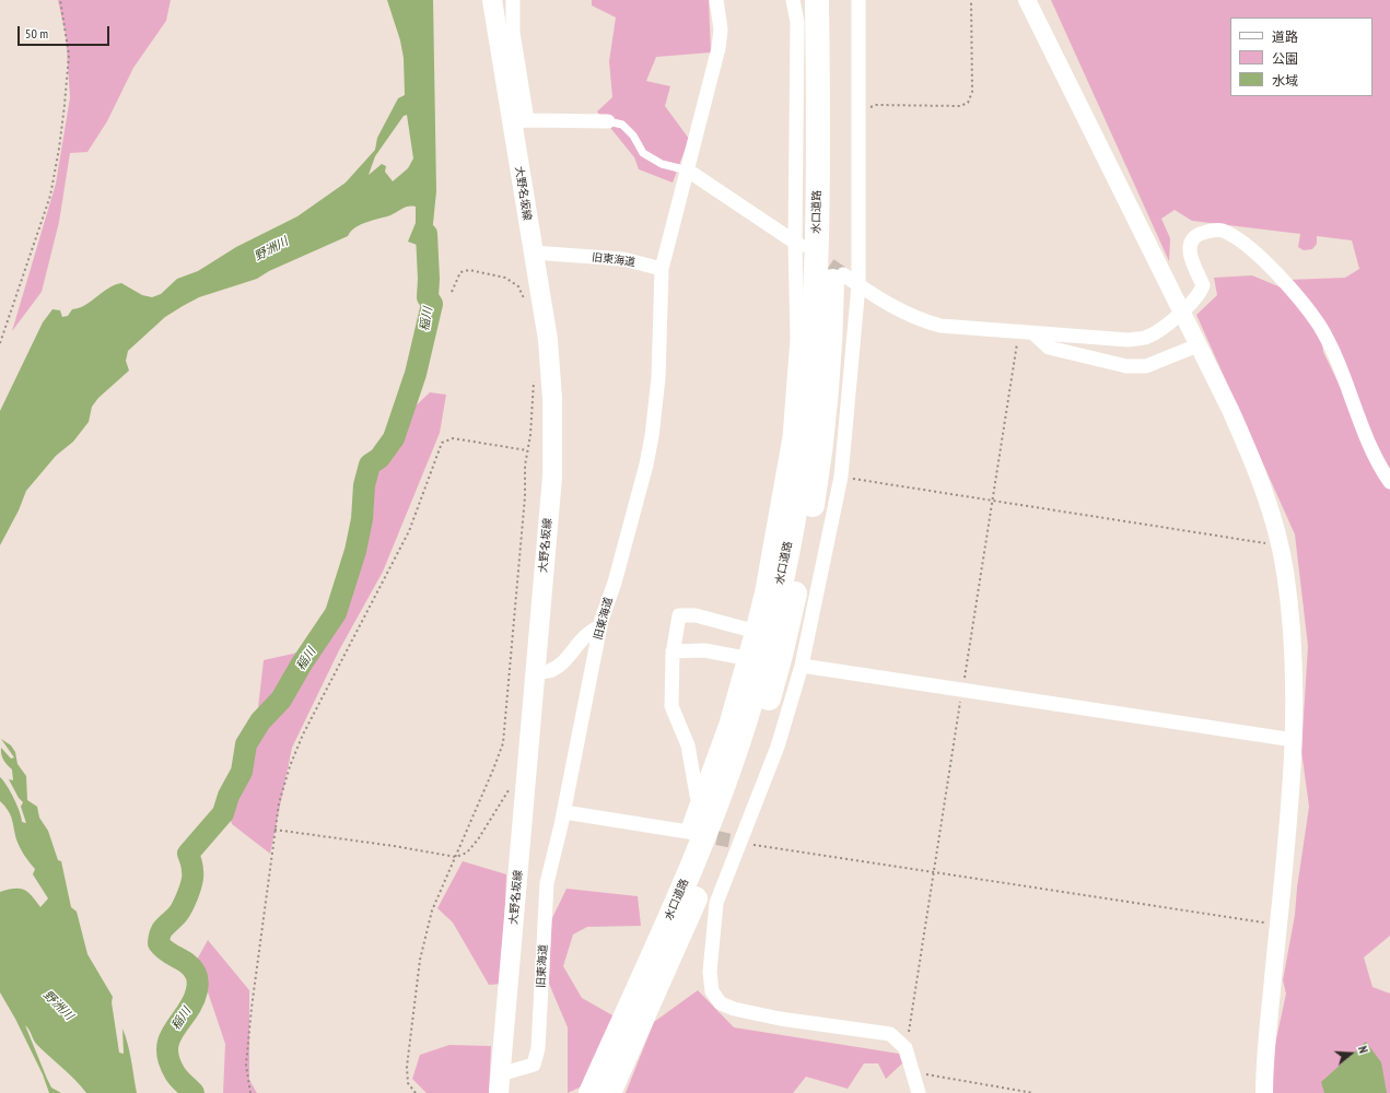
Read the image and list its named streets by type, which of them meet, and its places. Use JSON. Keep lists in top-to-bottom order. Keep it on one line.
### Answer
{"streets":{"highway":["水口道路"],"main road":["大野名坂線"],"street":["旧東海道"]},"crossings":[["大野名坂線","旧東海道"]],"water":["野洲川","稲川"],"legend":["道路","公園","水域"],"scale_bar":"50 m","north":"right"}
